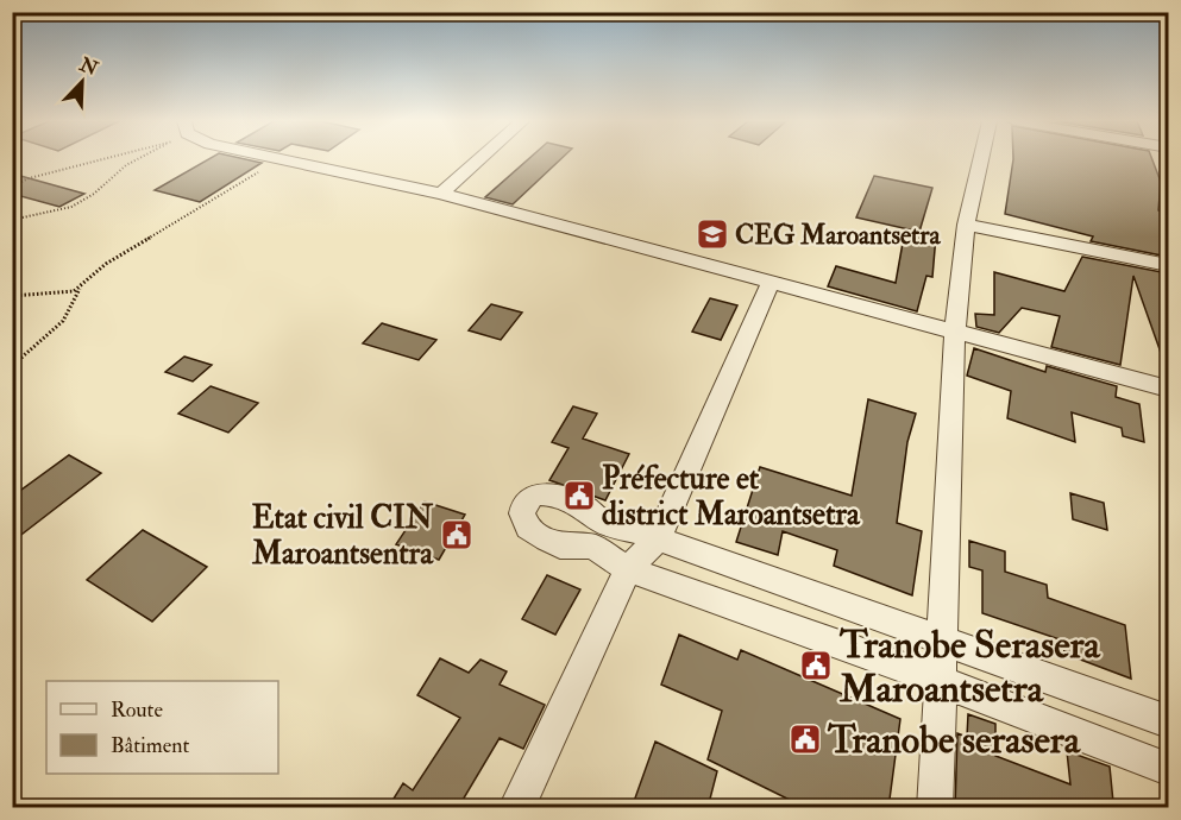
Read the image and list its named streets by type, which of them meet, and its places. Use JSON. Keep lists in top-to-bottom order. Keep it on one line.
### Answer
{"places":{"school or university":["CEG Maroantsetra"],"public building":["Préfecture et district Maroantsetra","Etat civil CIN Maroantsentra","Tranobe Serasera Maroantsetra","Tranobe serasera"]},"legend":["Route","Bâtiment"],"north":"top right"}
